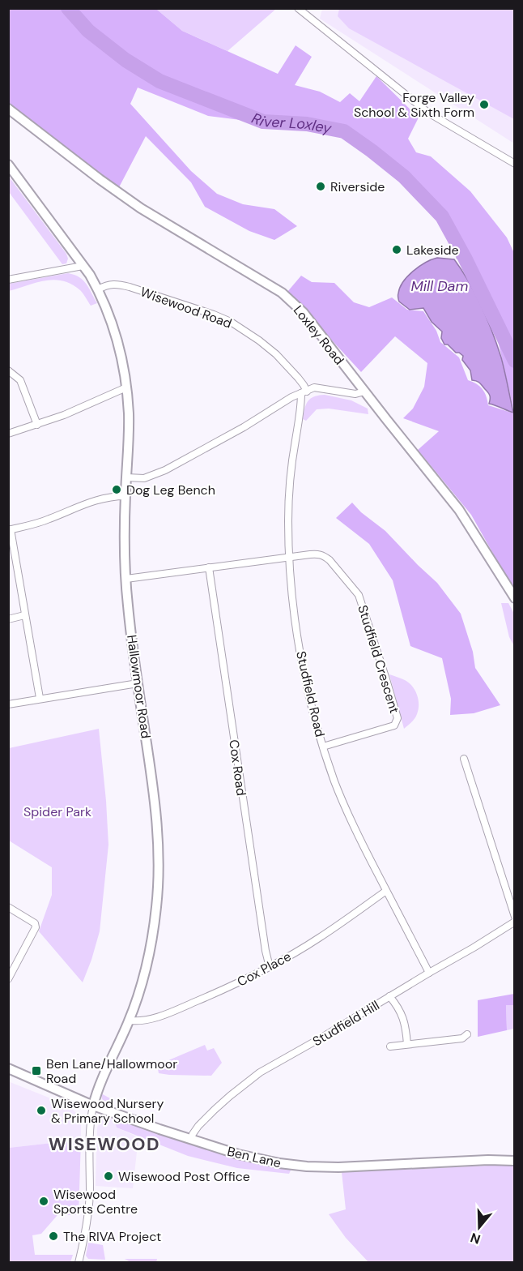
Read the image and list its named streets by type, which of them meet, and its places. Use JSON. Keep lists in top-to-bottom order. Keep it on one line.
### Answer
{"streets":{"street":["Wisewood Road","Loxley Road","Studfield Crescent","Hallowmoor Road","Studfield Road","Cox Road","Cox Place","Studfield Hill","Ben Lane"]},"crossings":[["Wisewood Road","Hallowmoor Road"],["Wisewood Road","Studfield Road"],["Studfield Crescent","Hallowmoor Road"],["Studfield Crescent","Studfield Road"],["Studfield Crescent","Cox Road"],["Hallowmoor Road","Cox Place"],["Hallowmoor Road","Ben Lane"],["Studfield Road","Cox Place"],["Studfield Road","Studfield Hill"],["Cox Road","Cox Place"],["Studfield Hill","Ben Lane"]],"districts":["WISEWOOD"],"water":["River Loxley","Mill Dam"],"parks":["Spider Park"],"places":{"other":["Forge Valley School & Sixth Form","Riverside","Lakeside","Dog Leg Bench","Wisewood Nursery & Primary School","Wisewood Post Office","Wisewood Sports Centre","The RIVA Project"],"transit":["Ben Lane/Hallowmoor Road"]},"north":"bottom"}
